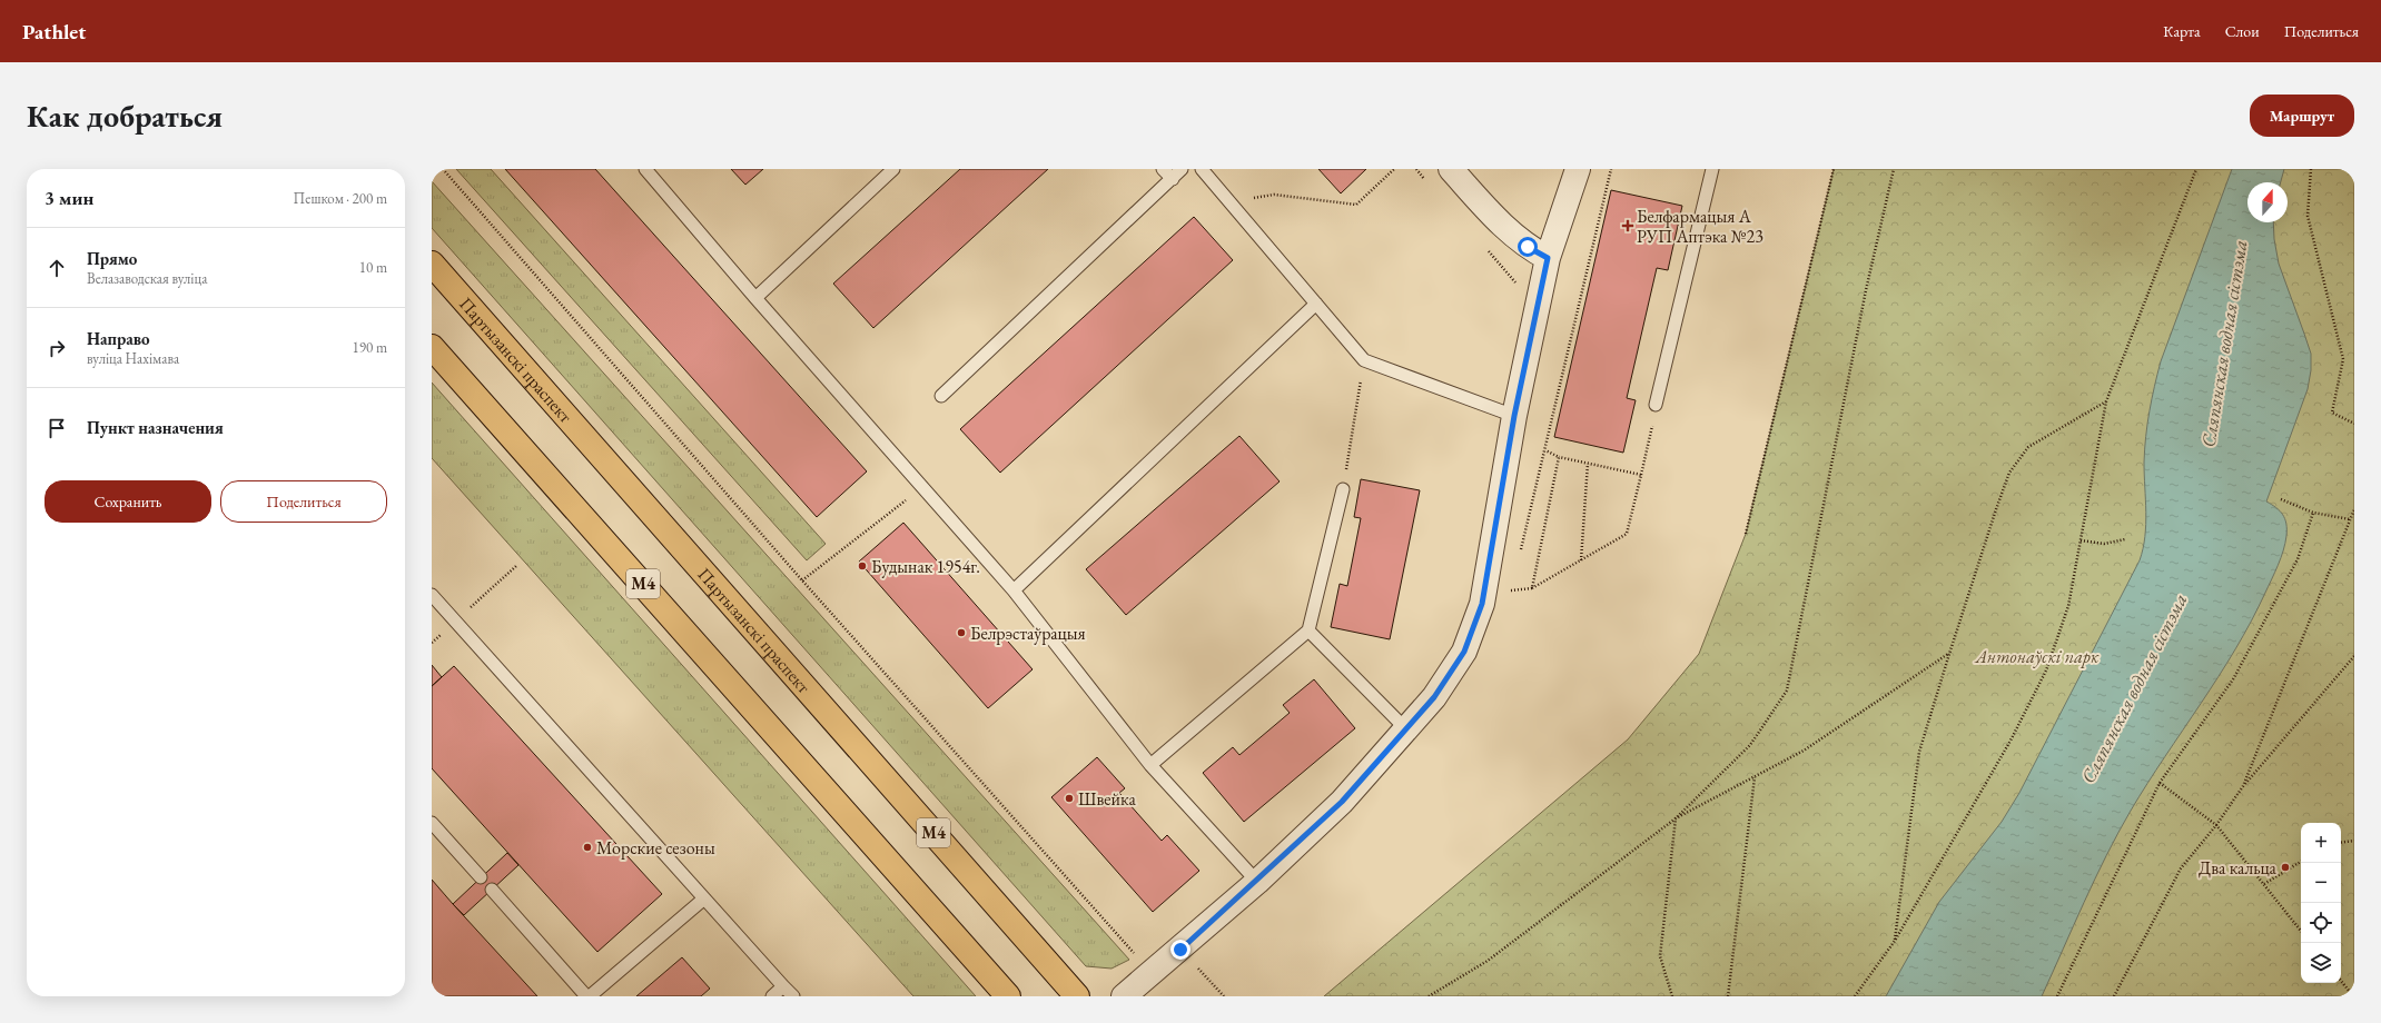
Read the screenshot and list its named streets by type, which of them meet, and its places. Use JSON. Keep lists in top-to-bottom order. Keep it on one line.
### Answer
{"streets":{"main road":["Партызанскі праспект","М4"]},"water":["Сляпянская водная сістэма"],"parks":["Антонаўскі парк"],"places":{"health":["Белфармацыя А РУП Аптэка №23"],"other":["Будынак 1954г.","Белрэстаўрацыя","Швейка","Морские сезоны","Два кальца"]},"north":"top","page":{"header":"Pathlet","nav":["Карта","Слои","Поделиться"],"buttons":["Маршрут",["Сохранить","Поделиться"]],"title":"Как добраться","heading":["3 мин","Пешком · 200 m"],"list":[["Прямо","Велазаводская вуліца","10 m"],["Направо","вуліца Нахімава","190 m"],"Пункт назначения"],"map_buttons":["+","−"]}}
